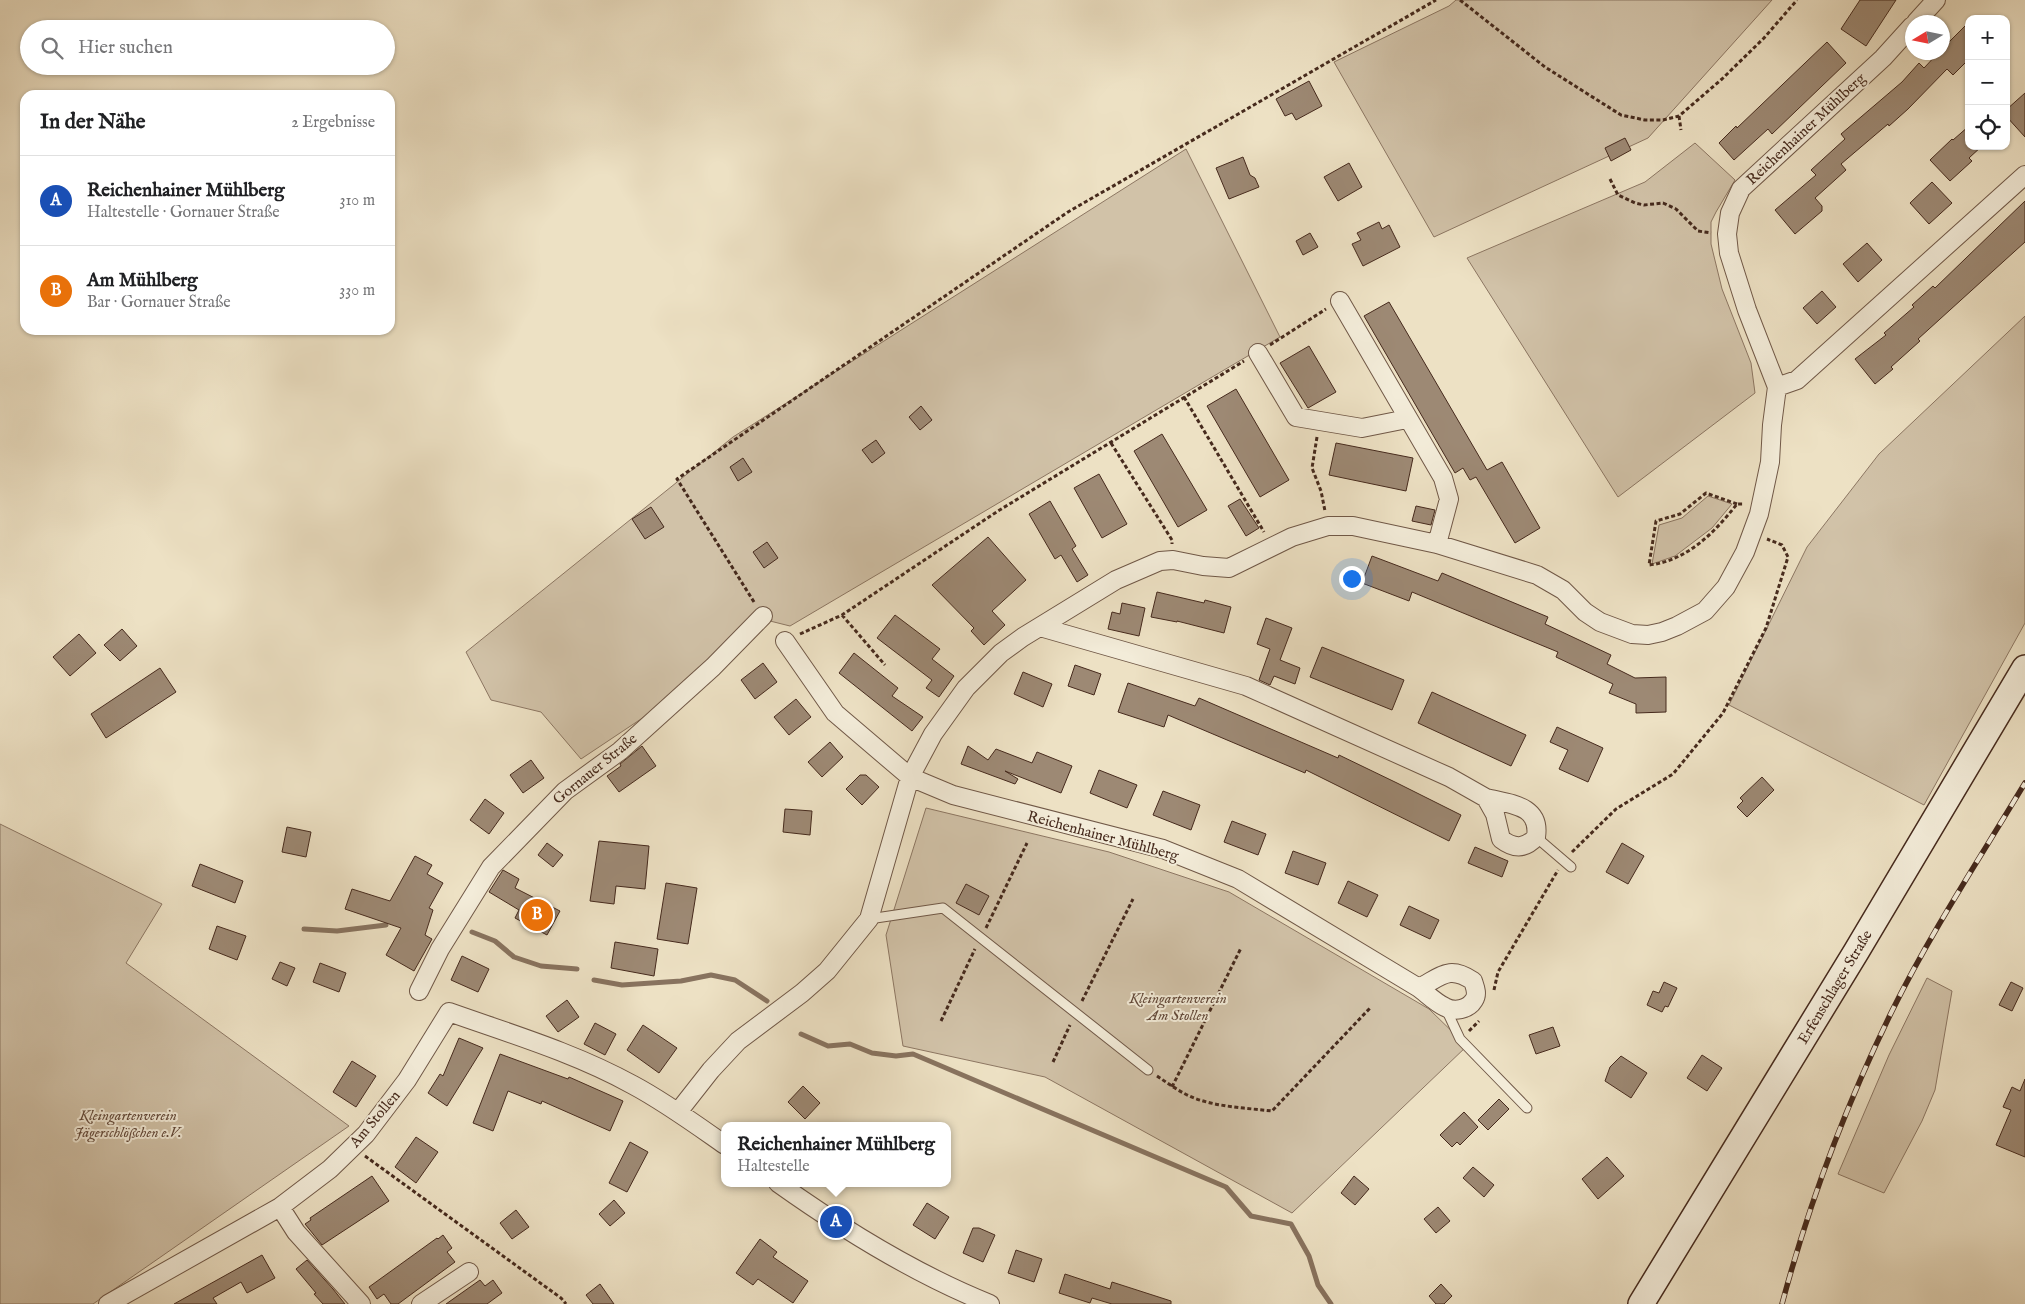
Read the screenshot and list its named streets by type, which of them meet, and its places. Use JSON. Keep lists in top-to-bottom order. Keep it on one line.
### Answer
{"streets":{"main road":["Erfenschlager Straße"],"street":["Reichenhainer Mühlberg","Gornauer Straße","Am Stollen"]},"crossings":[["Reichenhainer Mühlberg","Am Stollen"]],"parks":["Kleingartenverein Am Stollen","Kleingartenverein Jägerschlößchen e.V."],"north":"left","page":{"map_buttons":["+","−"],"search":"Hier suchen","heading":["In der Nähe","2 Ergebnisse"],"list":[{"mark":"A","name":"Reichenhainer Mühlberg","note":"Haltestelle · Gornauer Straße","value":"310 m"},{"mark":"B","name":"Am Mühlberg","note":"Bar · Gornauer Straße","value":"330 m"}],"pins":["B","A"],"popup":["Reichenhainer Mühlberg","Haltestelle"]}}
